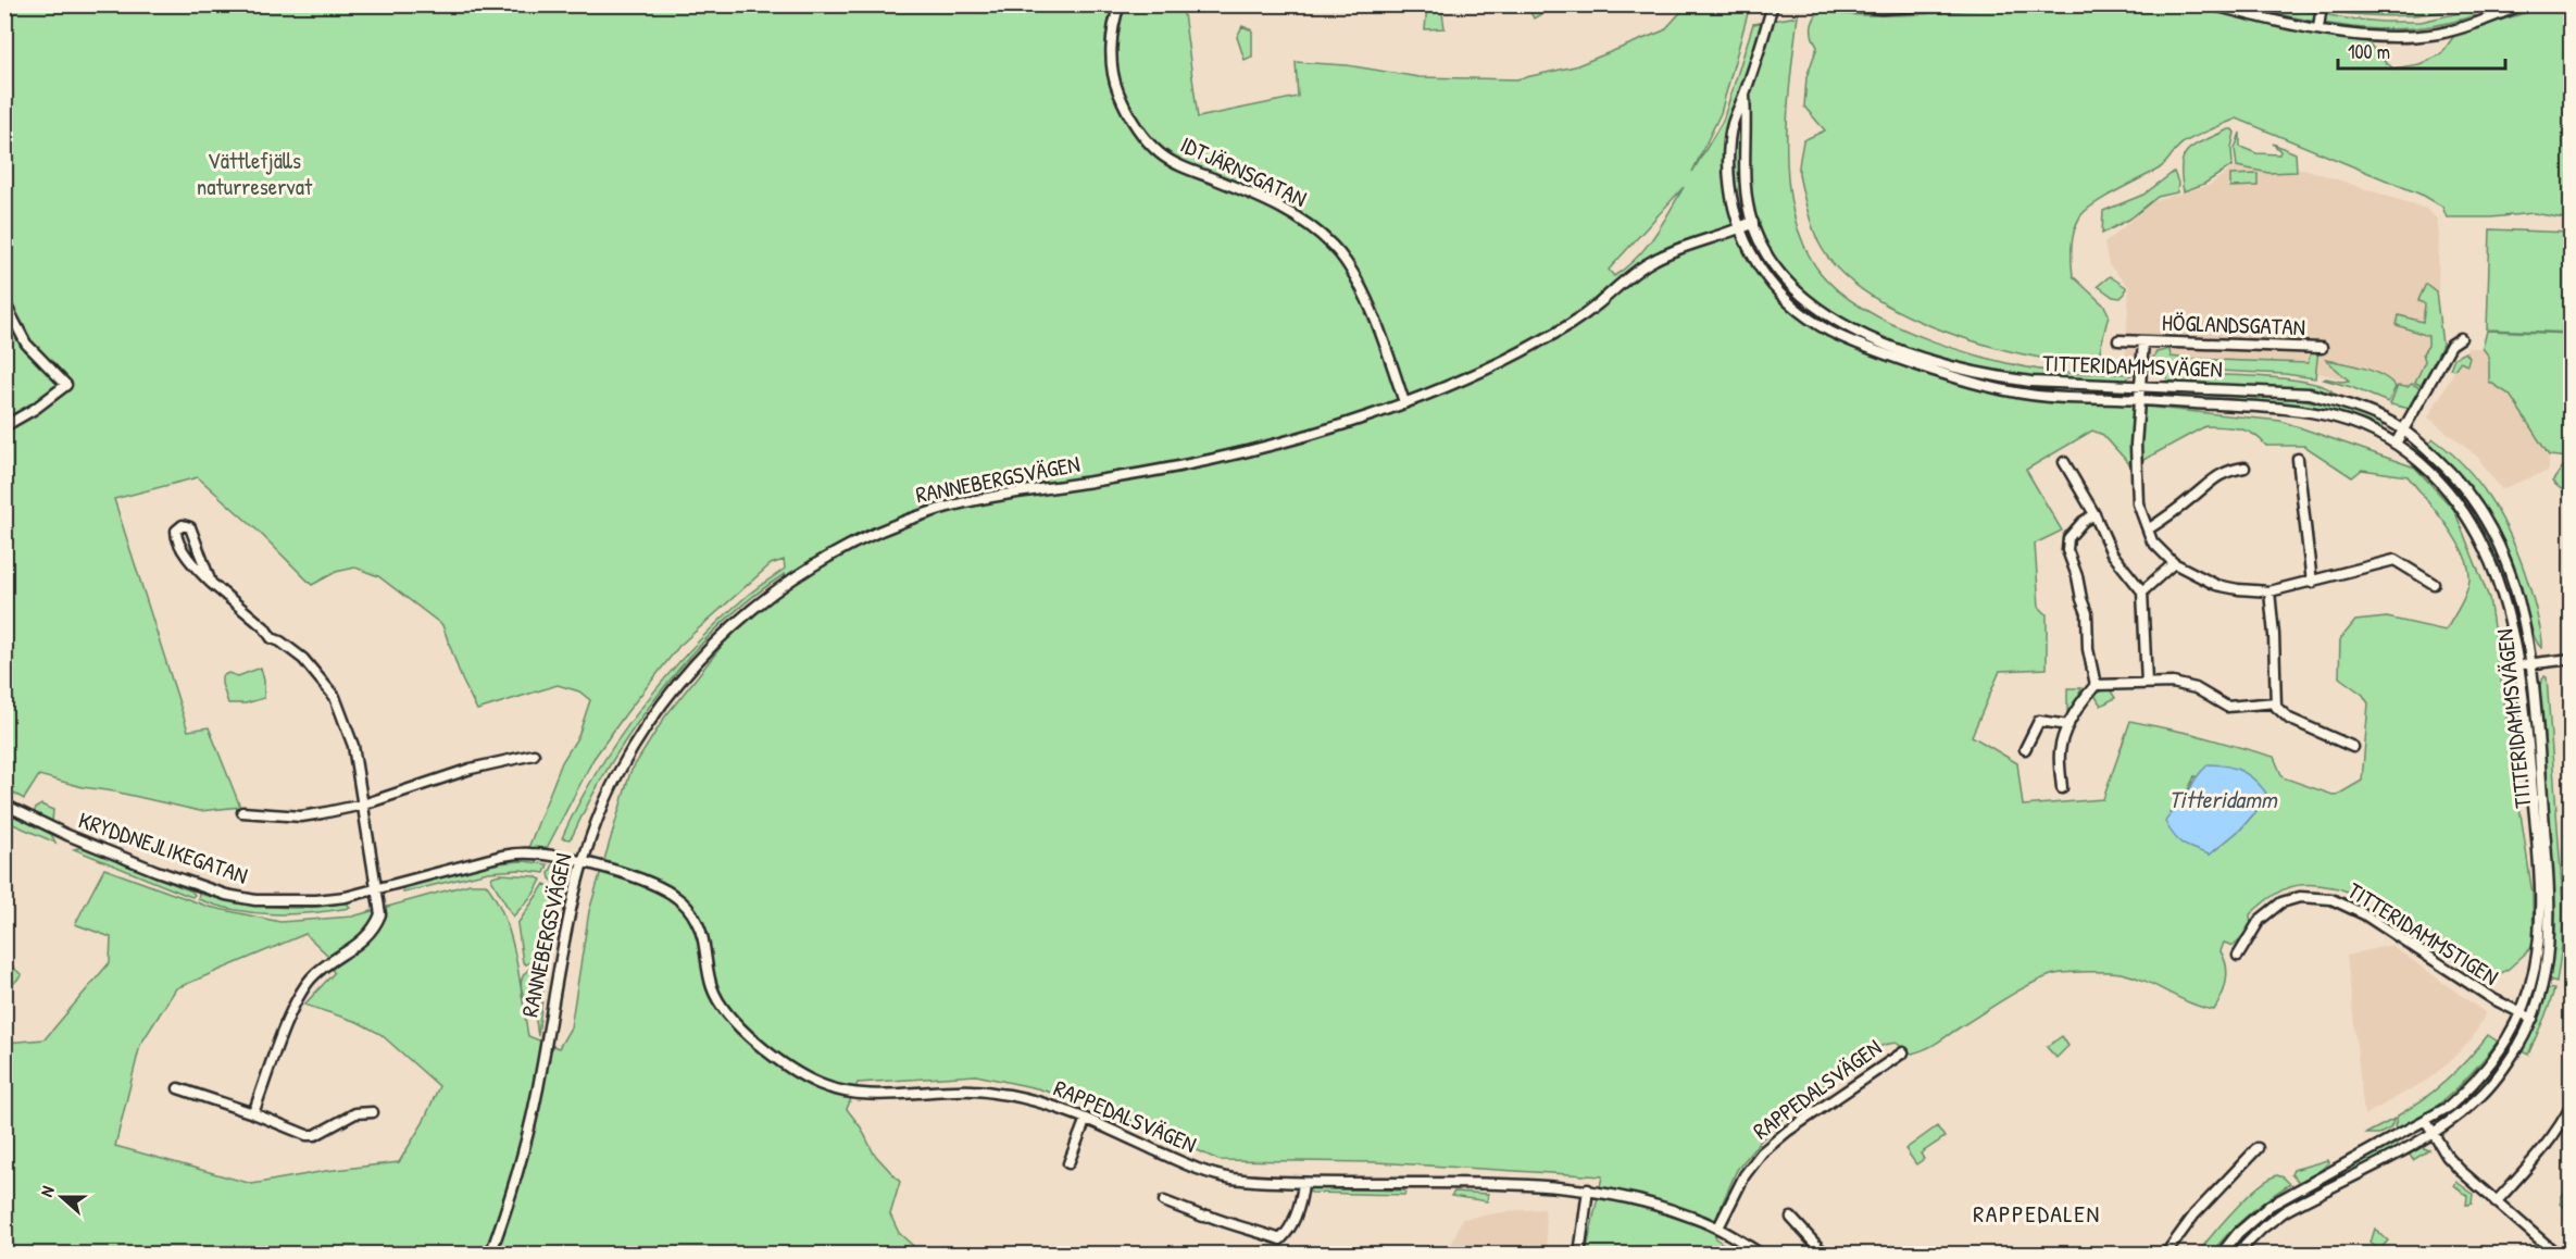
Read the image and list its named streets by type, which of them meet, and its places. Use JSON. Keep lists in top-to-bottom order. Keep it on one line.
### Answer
{"streets":{"street":["IDTJÄRNSGATAN","HÖGLANDSGATAN","TITTERIDAMMSVÄGEN","RANNEBERGSVÄGEN","KRYDDNEJLIKEGATAN","TITTERIDAMMSTIGEN","RAPPEDALSVÄGEN"]},"crossings":[["IDTJÄRNSGATAN","RANNEBERGSVÄGEN"],["HÖGLANDSGATAN","TITTERIDAMMSVÄGEN"],["TITTERIDAMMSVÄGEN","RANNEBERGSVÄGEN"],["TITTERIDAMMSVÄGEN","TITTERIDAMMSTIGEN"],["RANNEBERGSVÄGEN","KRYDDNEJLIKEGATAN"],["RANNEBERGSVÄGEN","RAPPEDALSVÄGEN"],["KRYDDNEJLIKEGATAN","RAPPEDALSVÄGEN"]],"districts":["RAPPEDALEN"],"water":["Titteridamm"],"parks":["Vättlefjälls naturreservat"],"scale_bar":"100 m","north":"left"}
